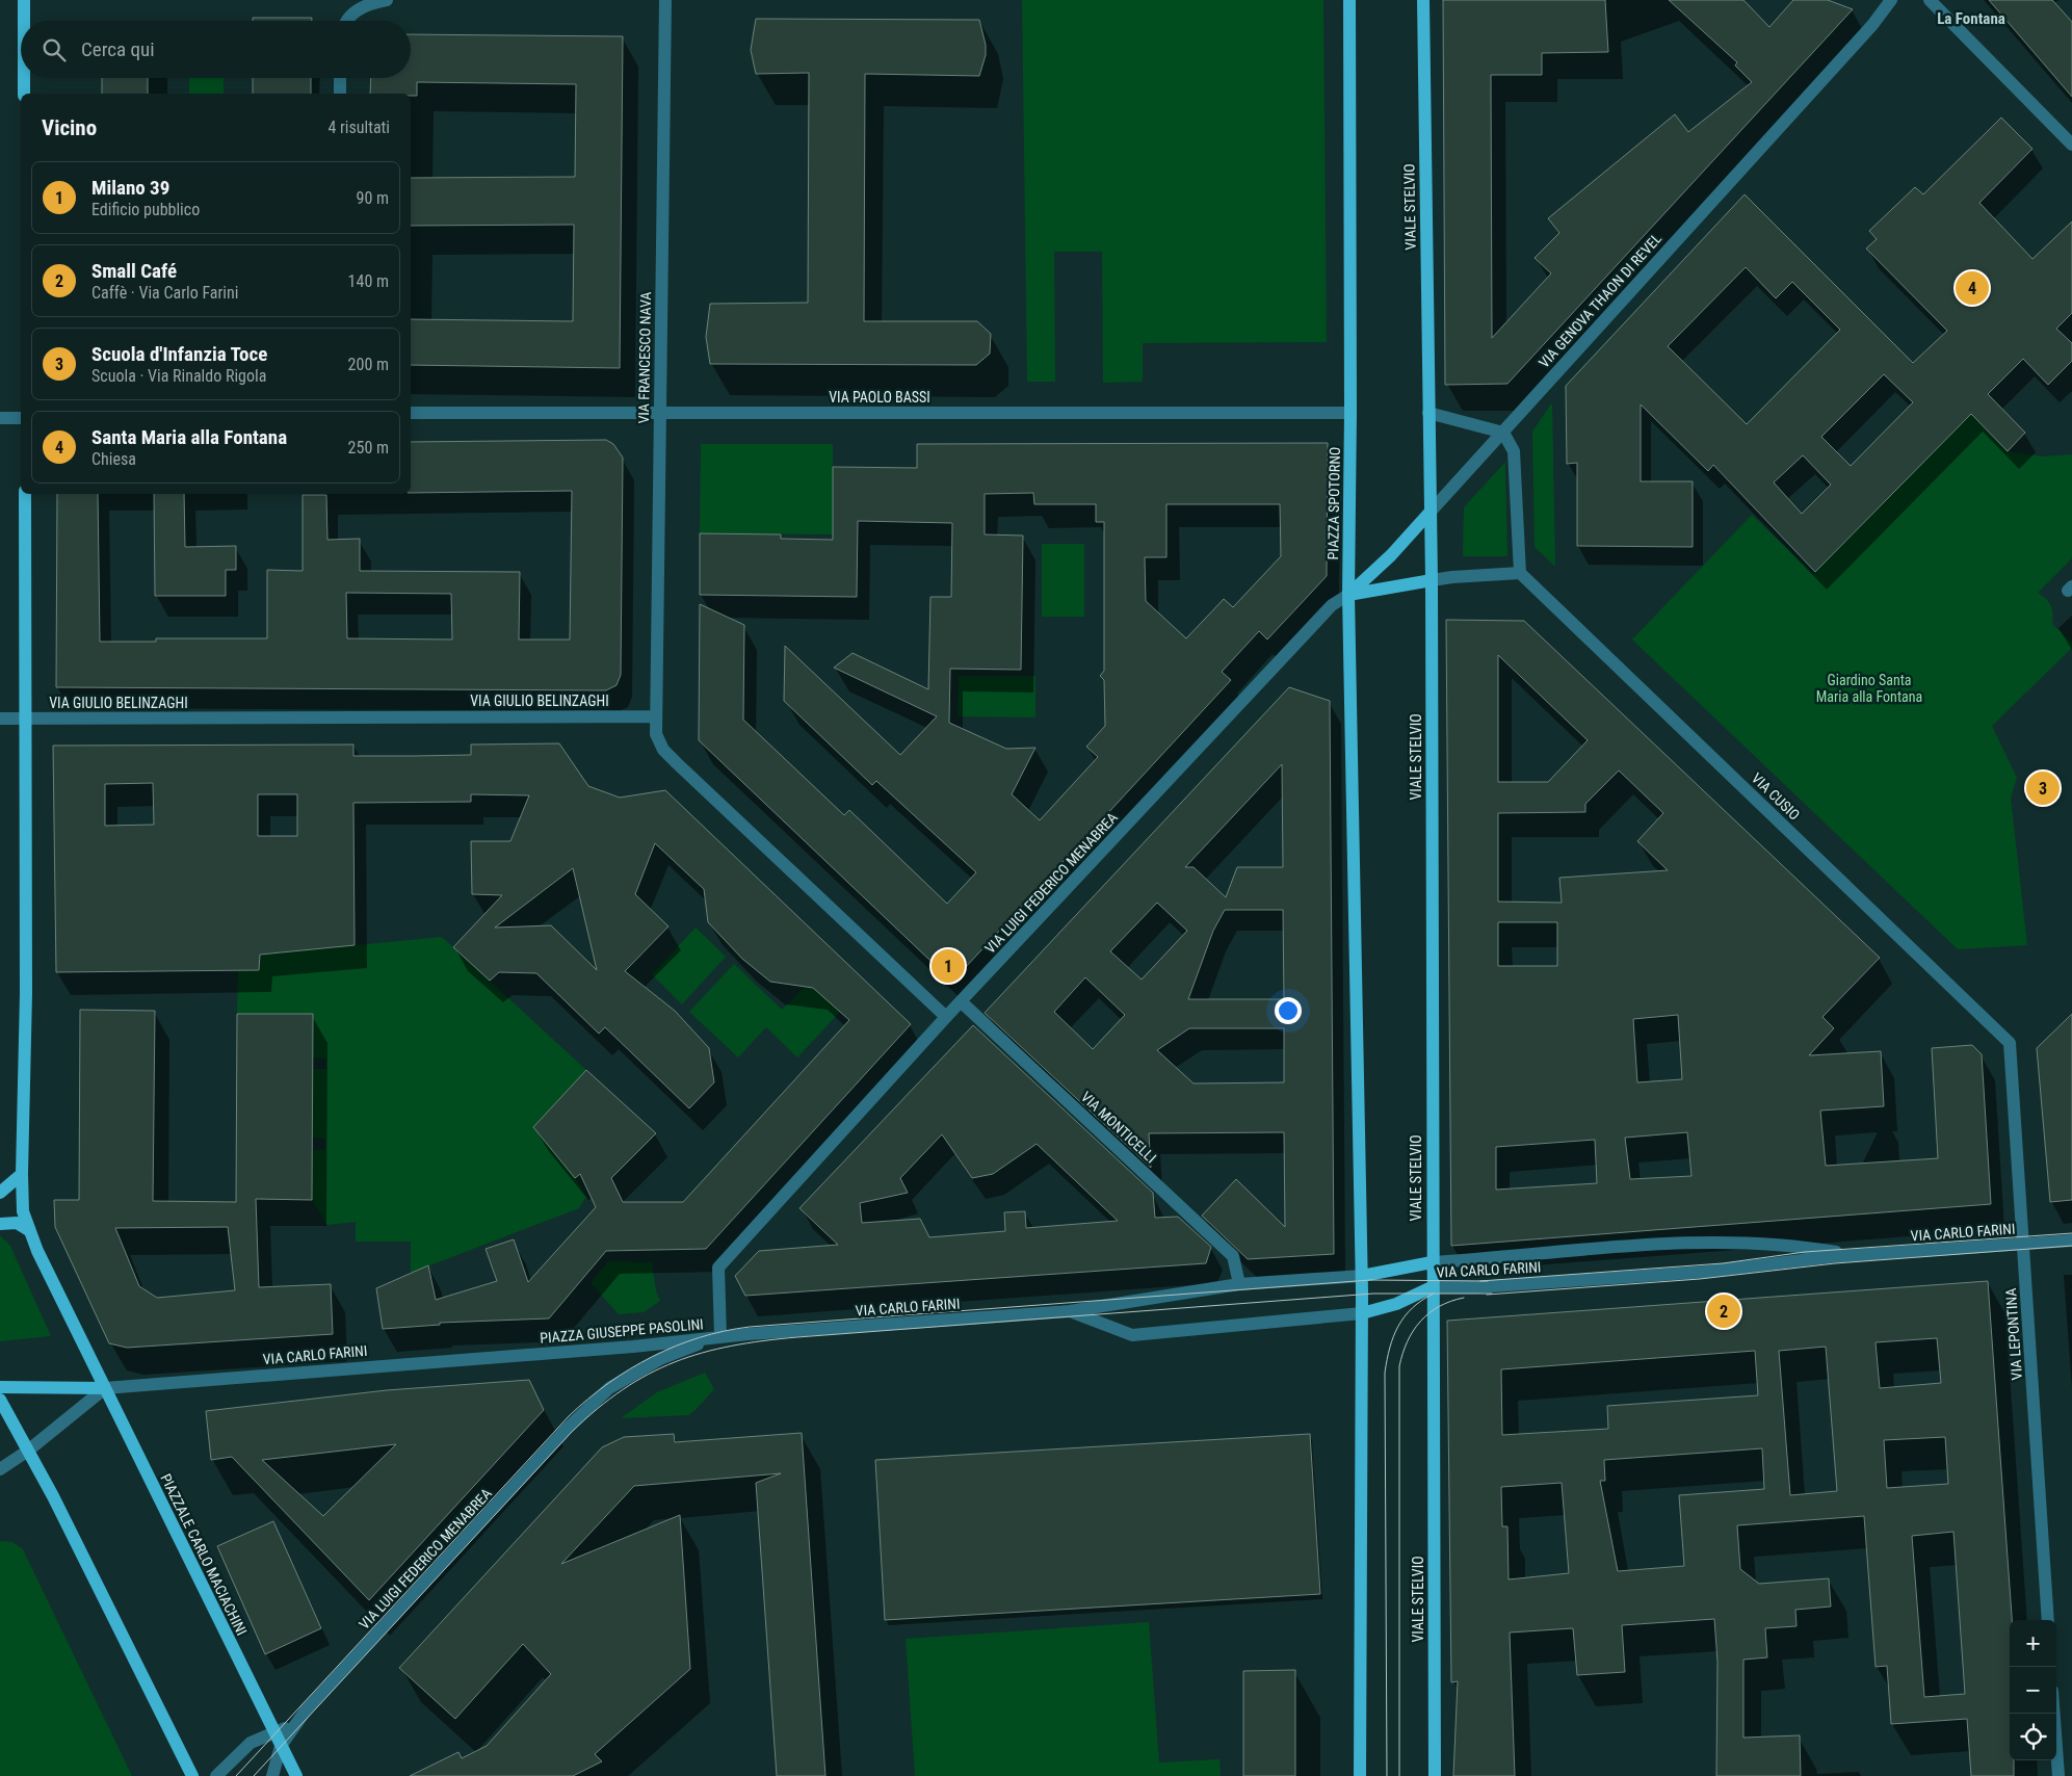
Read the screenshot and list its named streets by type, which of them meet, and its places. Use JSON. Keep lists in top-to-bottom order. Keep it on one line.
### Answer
{"streets":{"main road":["VIALE STELVIO","PIAZZA SPOTORNO","VIA CARLO FARINI","PIAZZALE CARLO MACIACHINI"],"street":["VIA GENOVA THAON DI REVEL","VIA FRANCESCO NAVA","VIA PAOLO BASSI","VIA GIULIO BELINZAGHI","VIA CUSIO","VIA LUIGI FEDERICO MENABREA","VIA MONTICELLI","PIAZZA GIUSEPPE PASOLINI","VIA LEPONTINA"]},"crossings":[["VIALE STELVIO","VIA CARLO FARINI"],["VIA FRANCESCO NAVA","VIA PAOLO BASSI"],["VIA FRANCESCO NAVA","VIA GIULIO BELINZAGHI"],["VIA PAOLO BASSI","PIAZZA SPOTORNO"],["PIAZZA SPOTORNO","VIA LUIGI FEDERICO MENABREA"],["VIA GIULIO BELINZAGHI","PIAZZALE CARLO MACIACHINI"],["VIA CUSIO","VIA LEPONTINA"],["VIA LUIGI FEDERICO MENABREA","VIA MONTICELLI"],["VIA LUIGI FEDERICO MENABREA","PIAZZA GIUSEPPE PASOLINI"],["VIA MONTICELLI","VIA CARLO FARINI"],["VIA CARLO FARINI","PIAZZA GIUSEPPE PASOLINI"],["VIA CARLO FARINI","VIA LEPONTINA"],["VIA CARLO FARINI","PIAZZALE CARLO MACIACHINI"]],"districts":["La Fontana"],"parks":["Giardino Santa Maria alla Fontana"],"page":{"search":"Cerca qui","heading":["Vicino","4 risultati"],"list":[{"mark":"1","name":"Milano 39","note":"Edificio pubblico","value":"90 m"},{"mark":"2","name":"Small Café","note":"Caffè · Via Carlo Farini","value":"140 m"},{"mark":"3","name":"Scuola d'Infanzia Toce","note":"Scuola · Via Rinaldo Rigola","value":"200 m"},{"mark":"4","name":"Santa Maria alla Fontana","note":"Chiesa","value":"250 m"}],"pins":["4","3","1","2"],"map_buttons":["+","−"]}}
